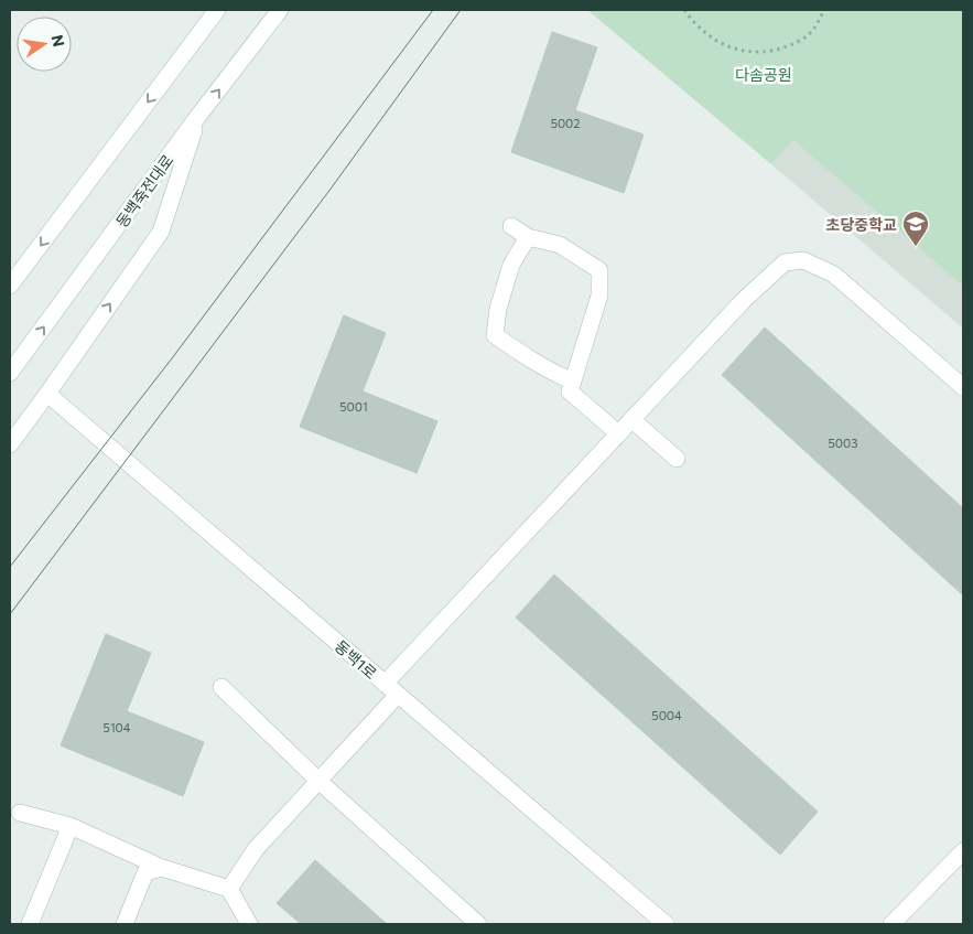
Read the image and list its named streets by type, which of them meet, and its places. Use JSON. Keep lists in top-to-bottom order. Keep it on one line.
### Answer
{"streets":{"main road":["동백죽전대로","동백1로"]},"parks":["다솜공원"],"places":{"school or university":["초당중학교"]},"house_numbers":["5002","5001","5003","5004","5104"],"north":"right"}
